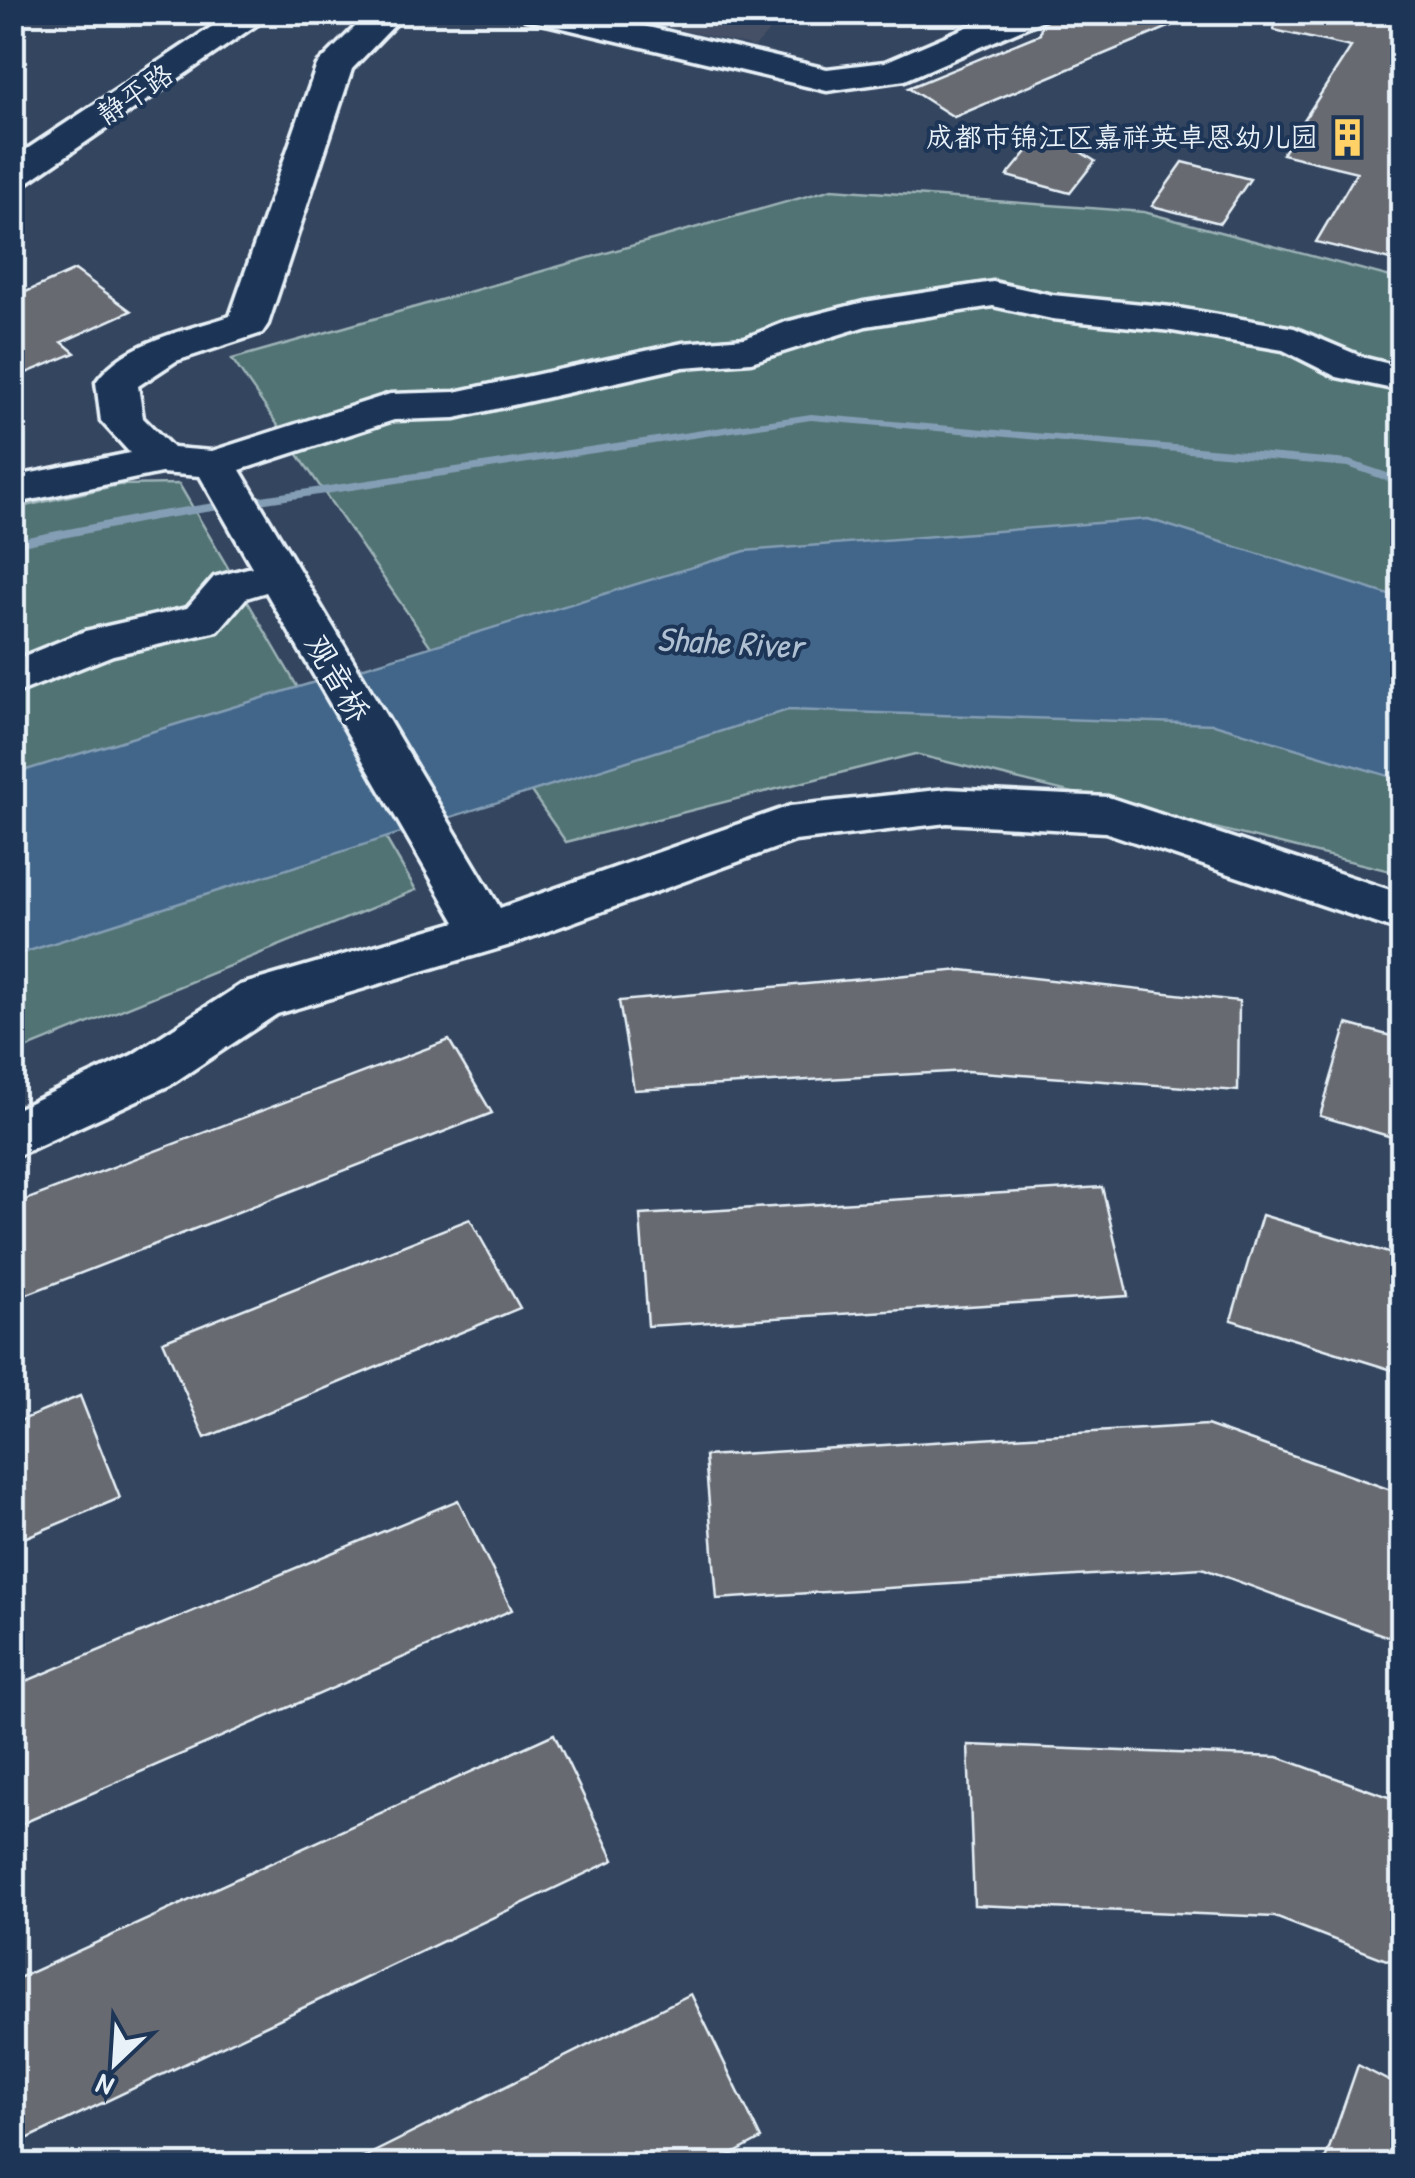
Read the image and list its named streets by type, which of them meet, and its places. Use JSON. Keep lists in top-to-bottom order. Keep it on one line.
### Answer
{"streets":{"street":["静平路","观音桥"]},"water":["Shahe River"],"places":{"building":["成都市锦江区嘉祥英卓恩幼儿园"]},"north":"bottom left"}
